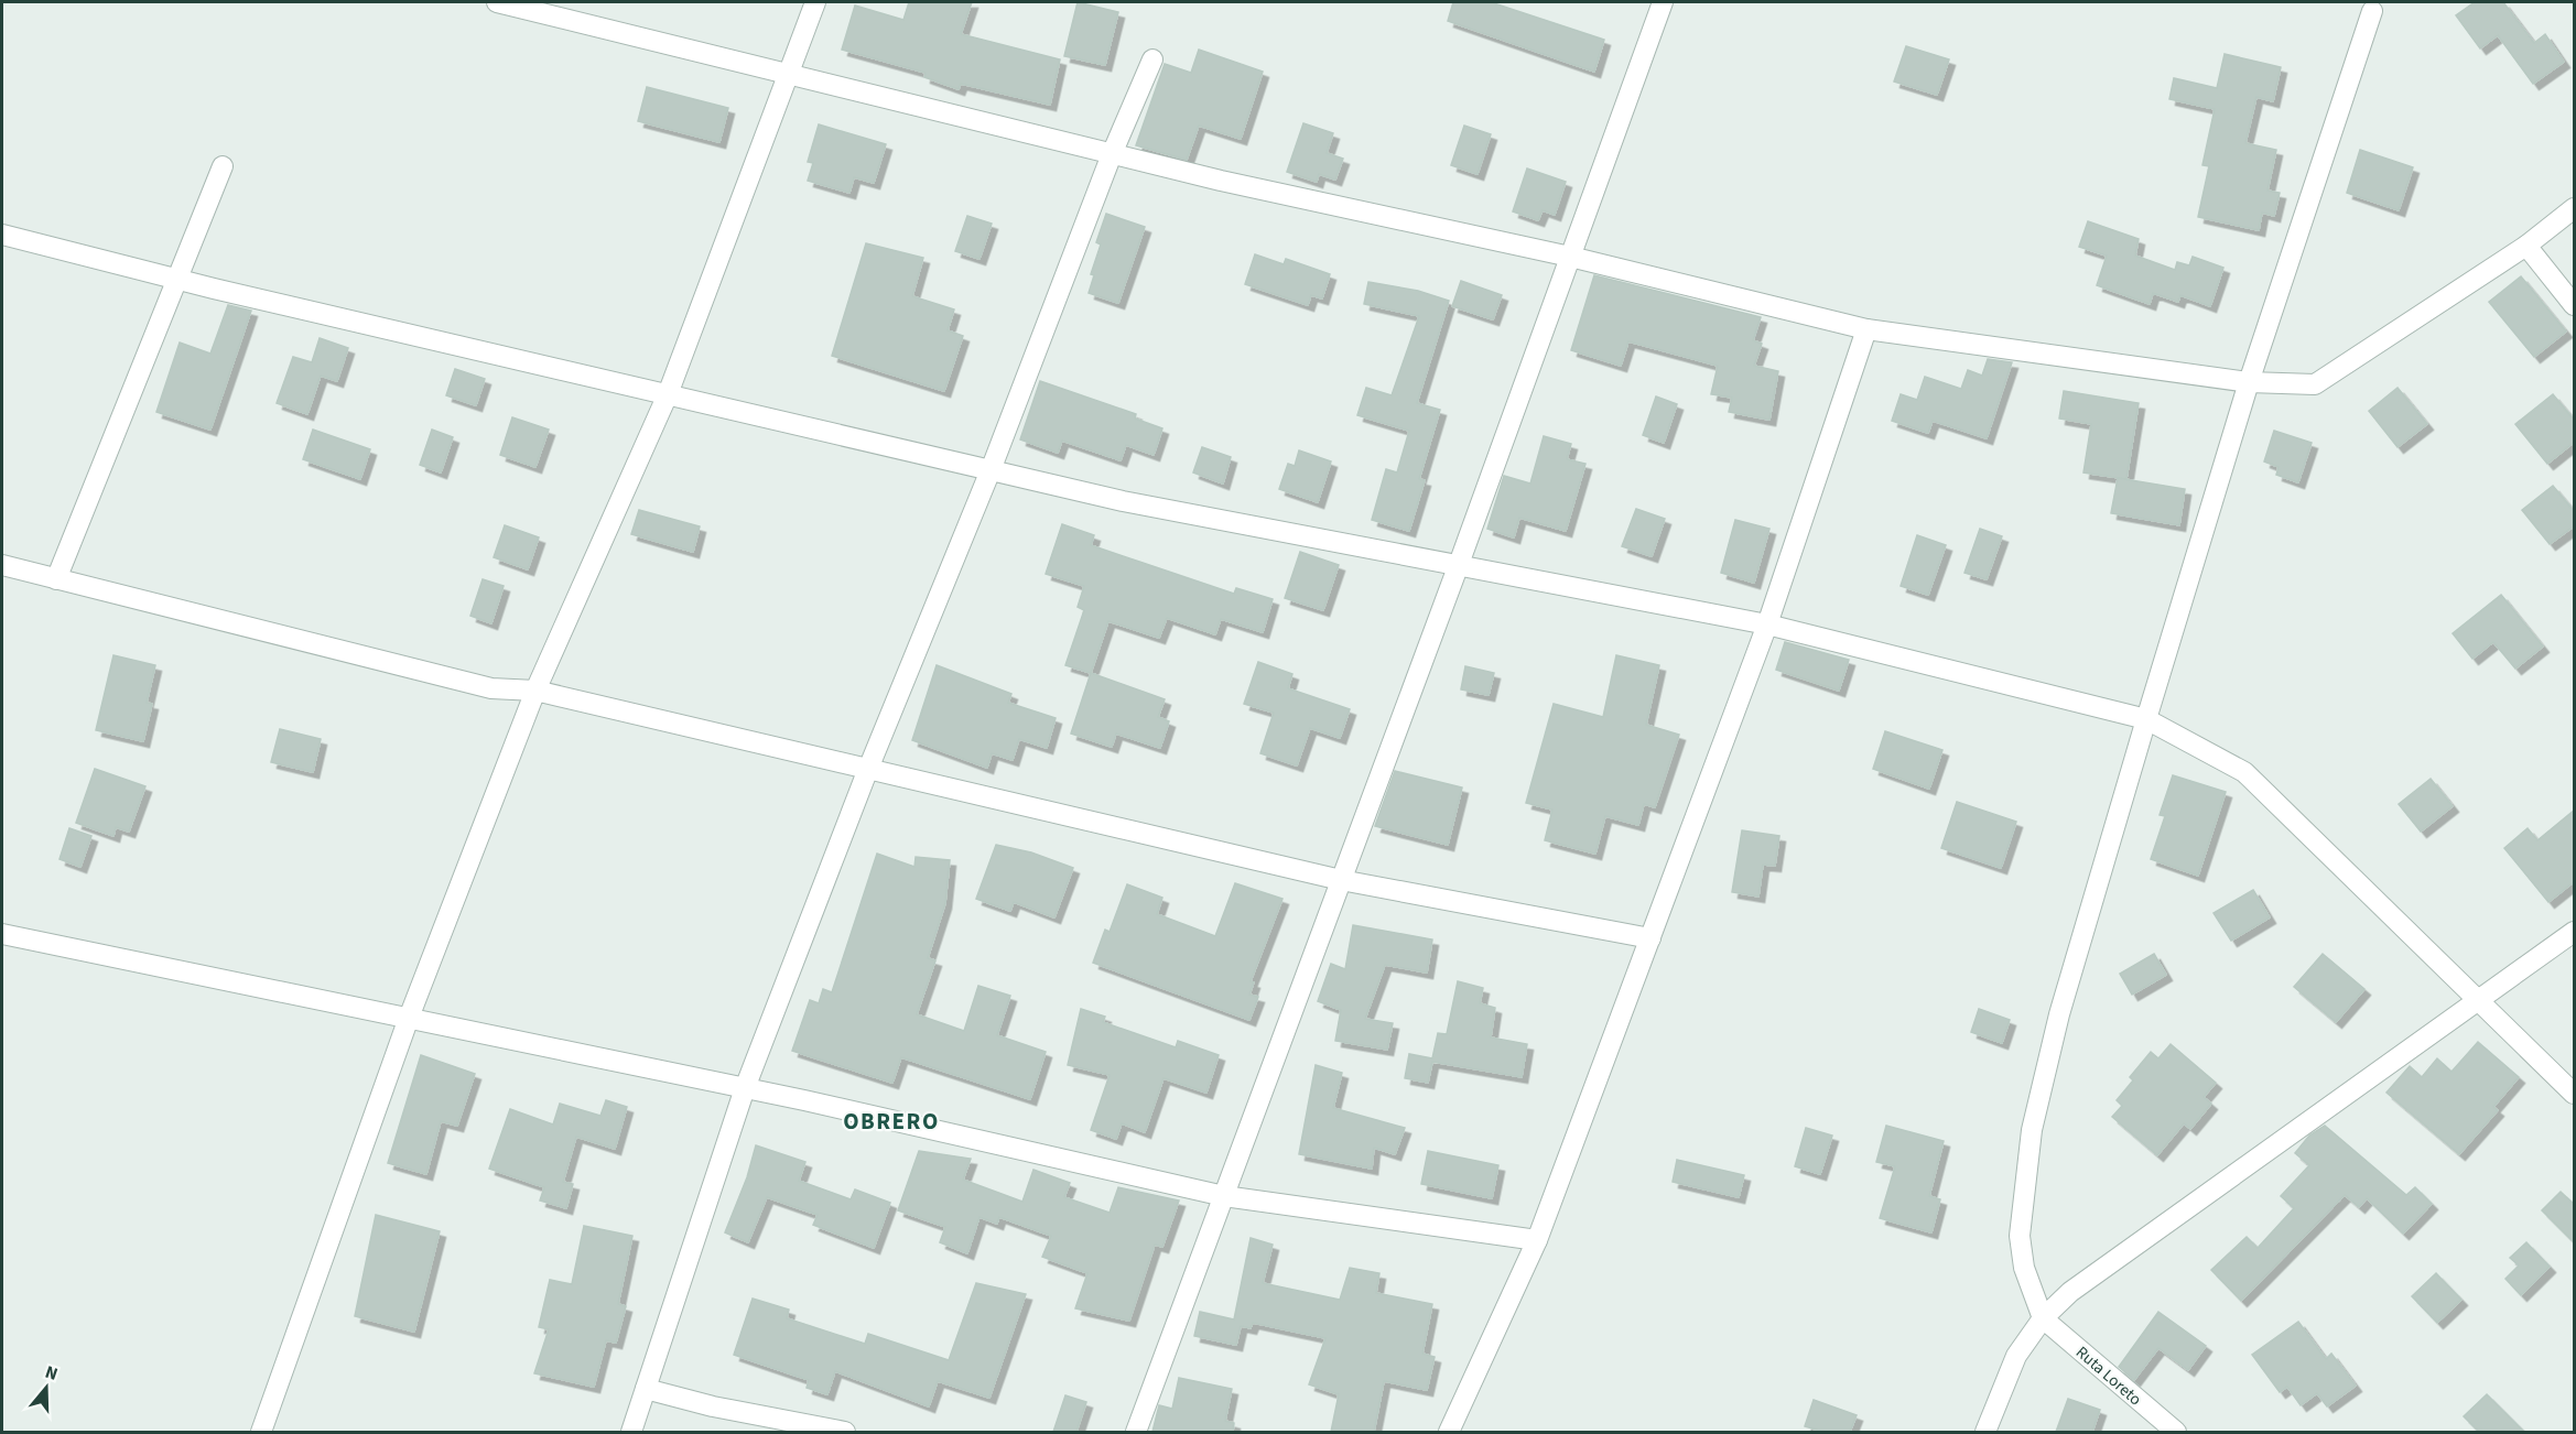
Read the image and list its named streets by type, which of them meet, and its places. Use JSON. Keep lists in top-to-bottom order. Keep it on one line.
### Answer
{"streets":{"street":["Ruta Loreto"]},"districts":["OBRERO"],"north":"top"}
